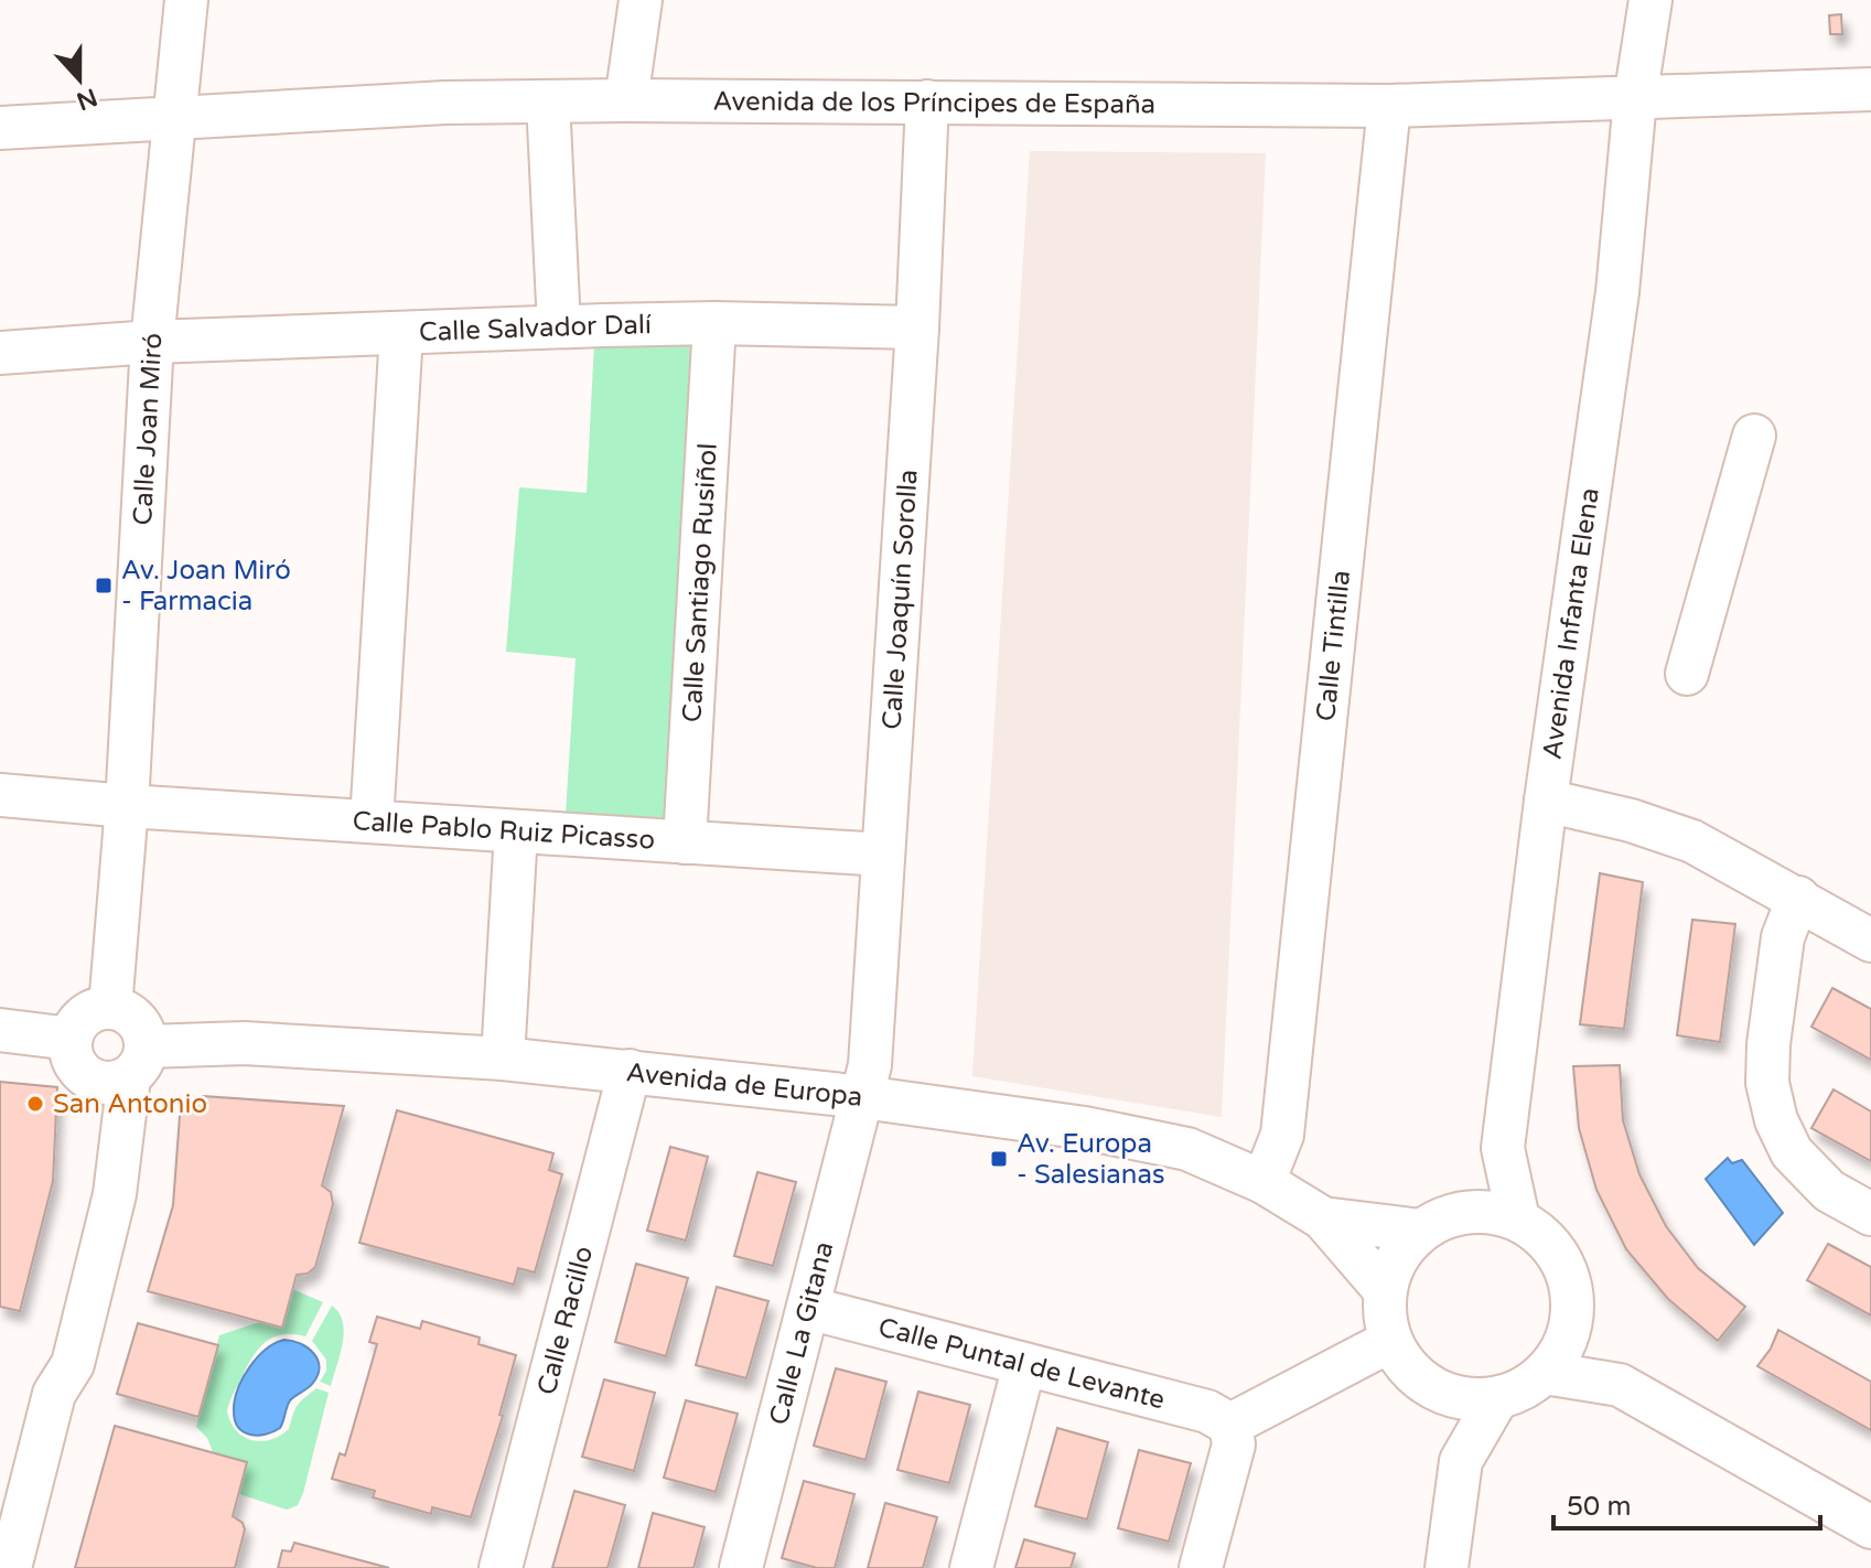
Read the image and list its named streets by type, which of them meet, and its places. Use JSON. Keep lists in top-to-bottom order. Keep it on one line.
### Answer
{"streets":{"street":["Avenida de los Príncipes de España","Calle Salvador Dalí","Calle Joan Miró","Calle Santiago Rusiñol","Calle Joaquín Sorolla","Avenida Infanta Elena","Calle Tintilla","Calle Pablo Ruiz Picasso","Avenida de Europa","Calle Racillo","Calle La Gitana","Calle Puntal de Levante"]},"crossings":[["Avenida de los Príncipes de España","Calle Joan Miró"],["Avenida de los Príncipes de España","Calle Joaquín Sorolla"],["Avenida de los Príncipes de España","Avenida Infanta Elena"],["Avenida de los Príncipes de España","Calle Tintilla"],["Calle Salvador Dalí","Calle Joan Miró"],["Calle Salvador Dalí","Calle Santiago Rusiñol"],["Calle Salvador Dalí","Calle Joaquín Sorolla"],["Calle Joan Miró","Calle Pablo Ruiz Picasso"],["Calle Joan Miró","Avenida de Europa"],["Calle Santiago Rusiñol","Calle Pablo Ruiz Picasso"],["Calle Joaquín Sorolla","Calle Pablo Ruiz Picasso"],["Calle Joaquín Sorolla","Avenida de Europa"],["Calle Joaquín Sorolla","Calle La Gitana"],["Avenida Infanta Elena","Avenida de Europa"],["Calle Tintilla","Avenida de Europa"],["Avenida de Europa","Calle Racillo"],["Avenida de Europa","Calle La Gitana"],["Calle La Gitana","Calle Puntal de Levante"]],"places":{"transit":["Av. Joan Miró - Farmacia","Av. Europa - Salesianas"],"other":["San Antonio"]},"scale_bar":"50 m","north":"bottom"}
